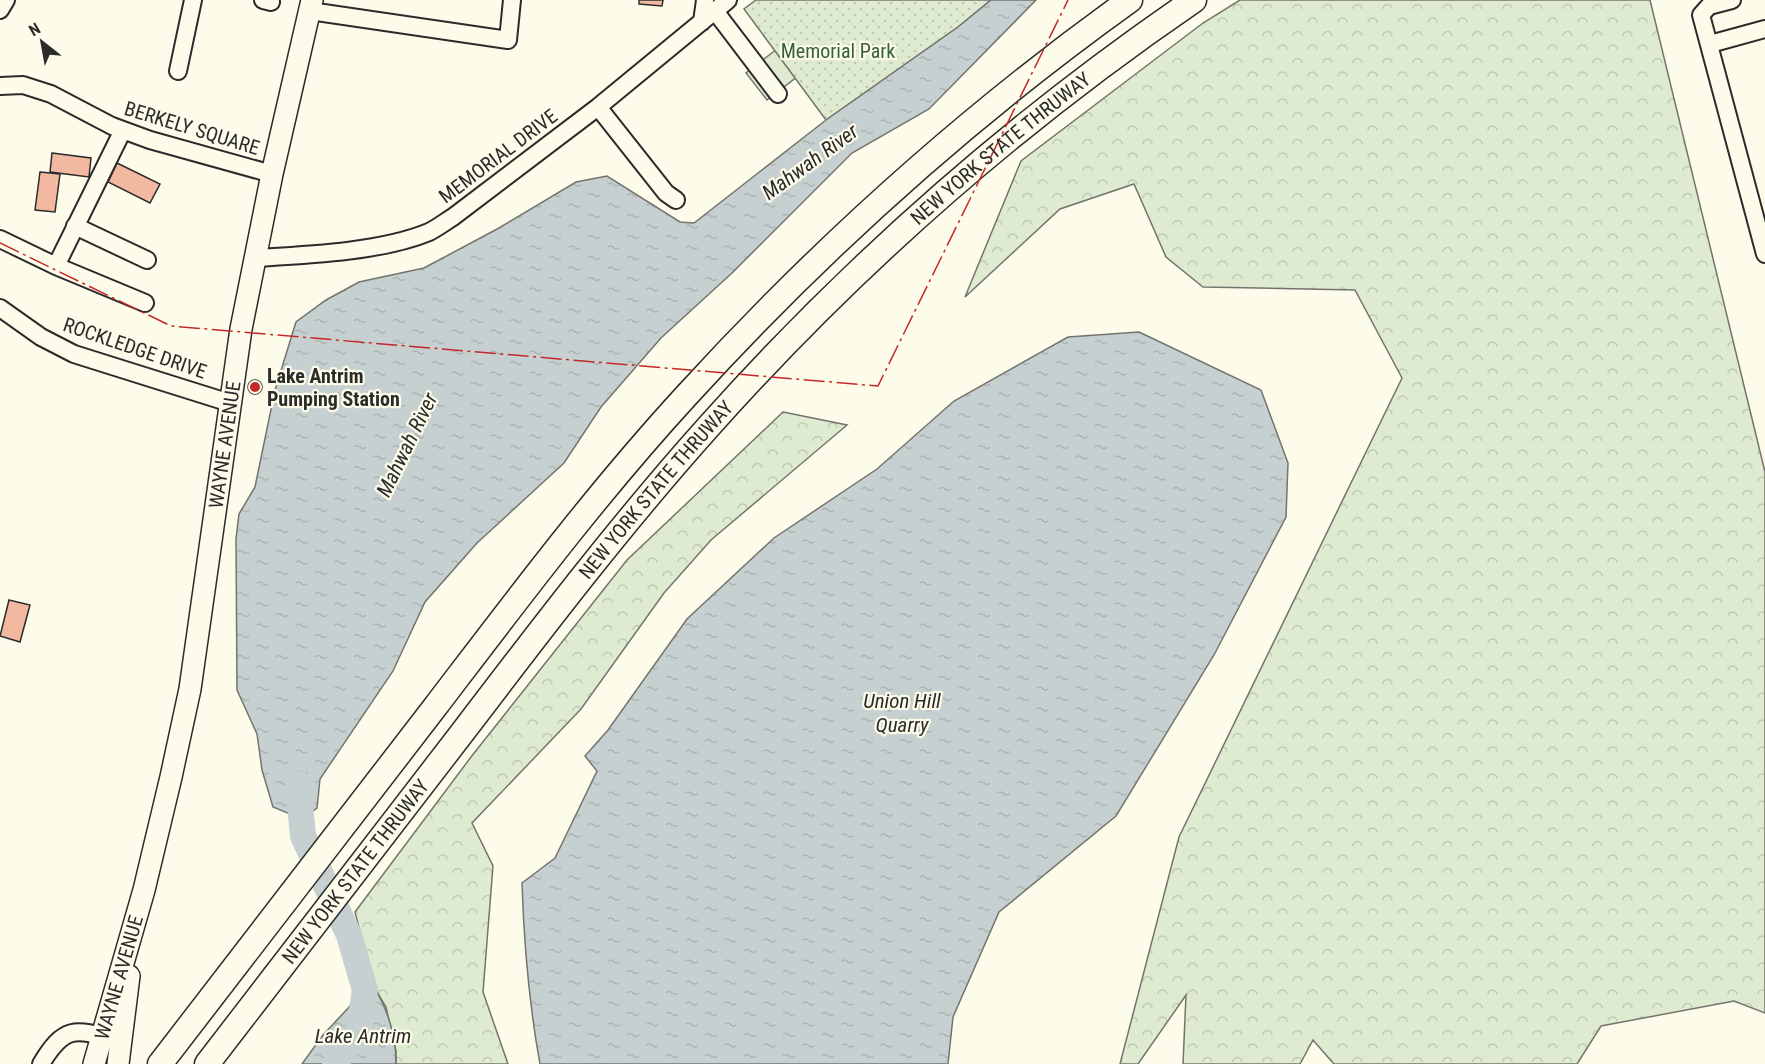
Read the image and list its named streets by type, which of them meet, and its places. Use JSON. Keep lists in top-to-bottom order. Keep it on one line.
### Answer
{"streets":{"highway":["NEW YORK STATE THRUWAY"],"main road":["WAYNE AVENUE"],"street":["BERKELY SQUARE","MEMORIAL DRIVE","ROCKLEDGE DRIVE"]},"crossings":[["BERKELY SQUARE","WAYNE AVENUE"],["MEMORIAL DRIVE","WAYNE AVENUE"],["ROCKLEDGE DRIVE","WAYNE AVENUE"]],"water":["Mahwah River","Union Hill Quarry","Lake Antrim"],"parks":["Memorial Park"],"places":["Lake Antrim Pumping Station"],"north":"top left"}
